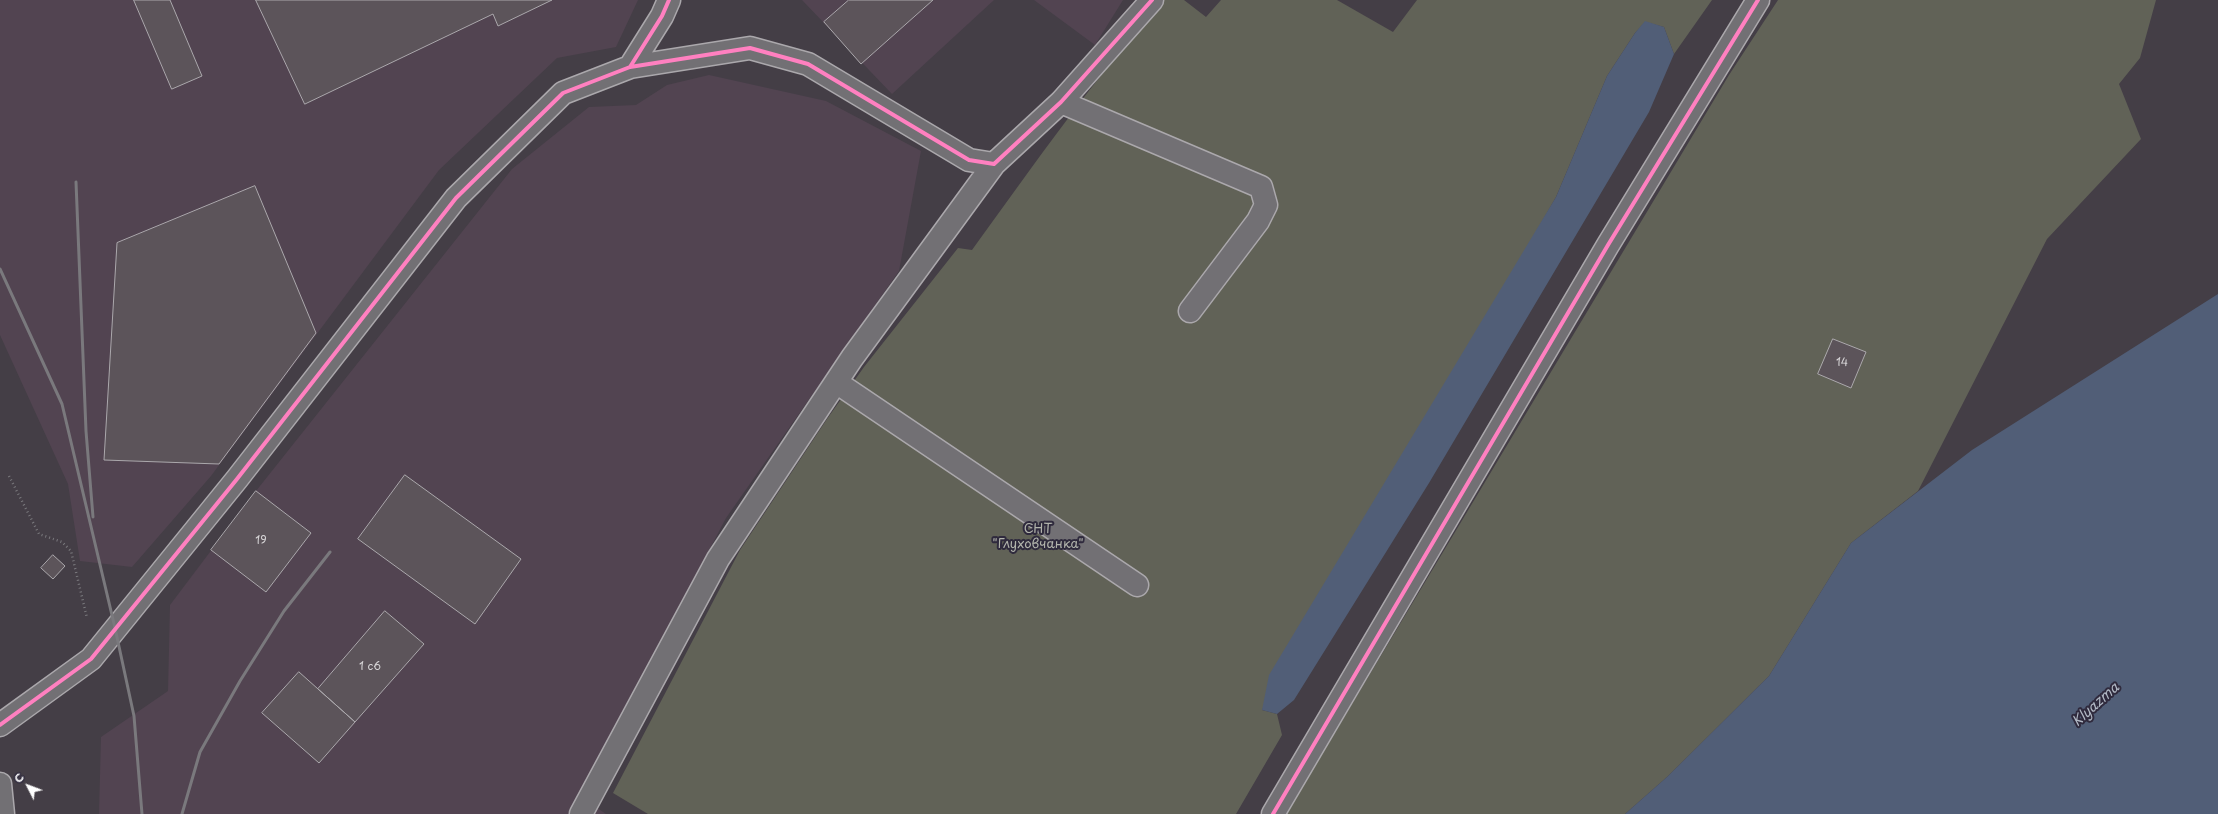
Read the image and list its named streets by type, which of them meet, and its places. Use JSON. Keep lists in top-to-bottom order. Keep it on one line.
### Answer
{"water":["Klyazma"],"parks":["СНТ \"Глуховчанка\""],"house_numbers":["14","19","1 с6"],"north":"top left"}
